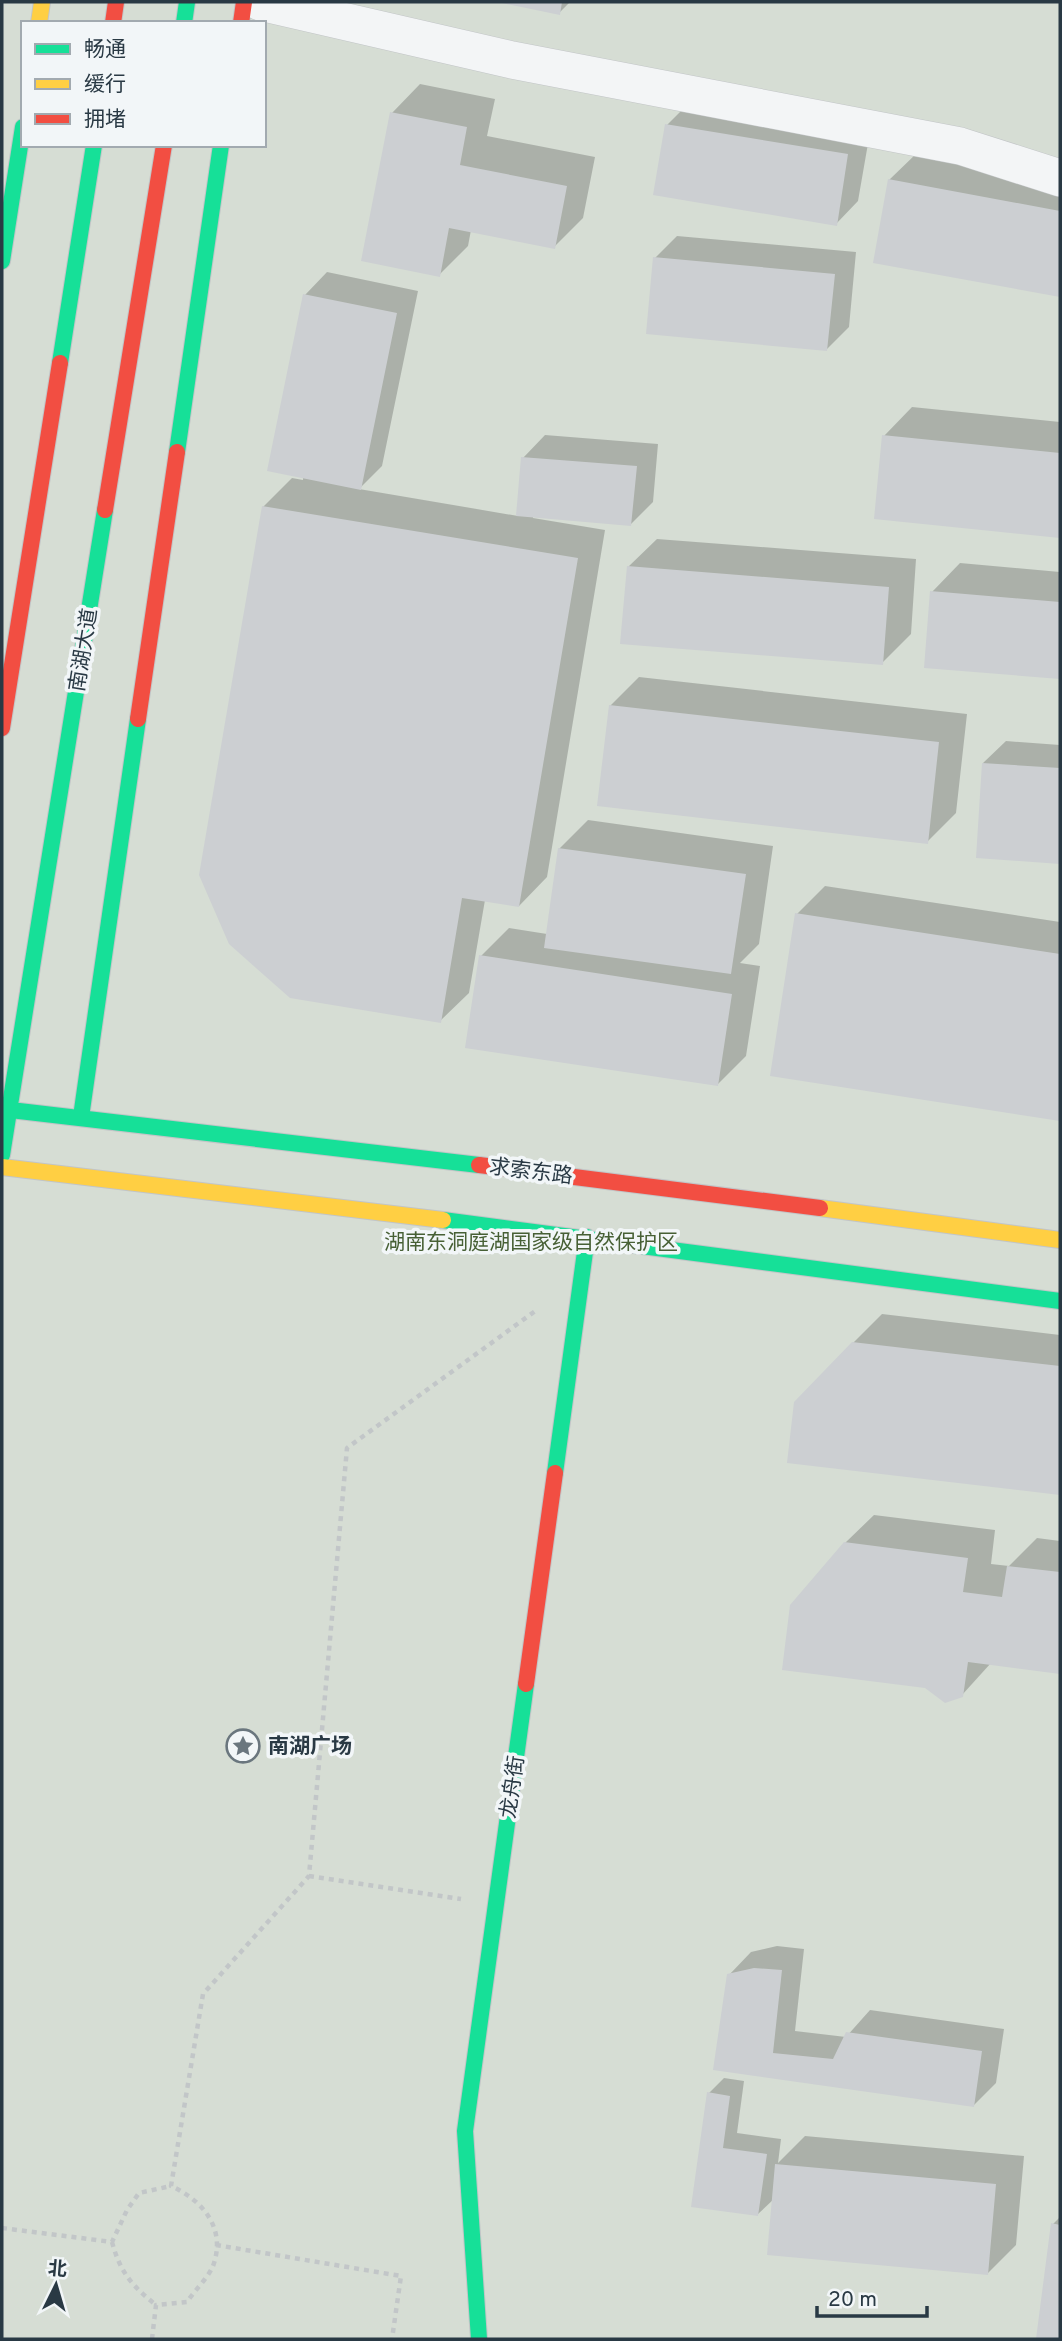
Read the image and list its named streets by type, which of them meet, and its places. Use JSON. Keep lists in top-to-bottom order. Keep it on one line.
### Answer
{"streets":{"main road":["南湖大道","求索东路","龙舟街"]},"crossings":[["南湖大道","求索东路"]],"parks":["湖南东洞庭湖国家级自然保护区"],"places":{"place":["南湖广场"]},"legend":["畅通","缓行","拥堵"],"scale_bar":"20 m","north":"top"}
